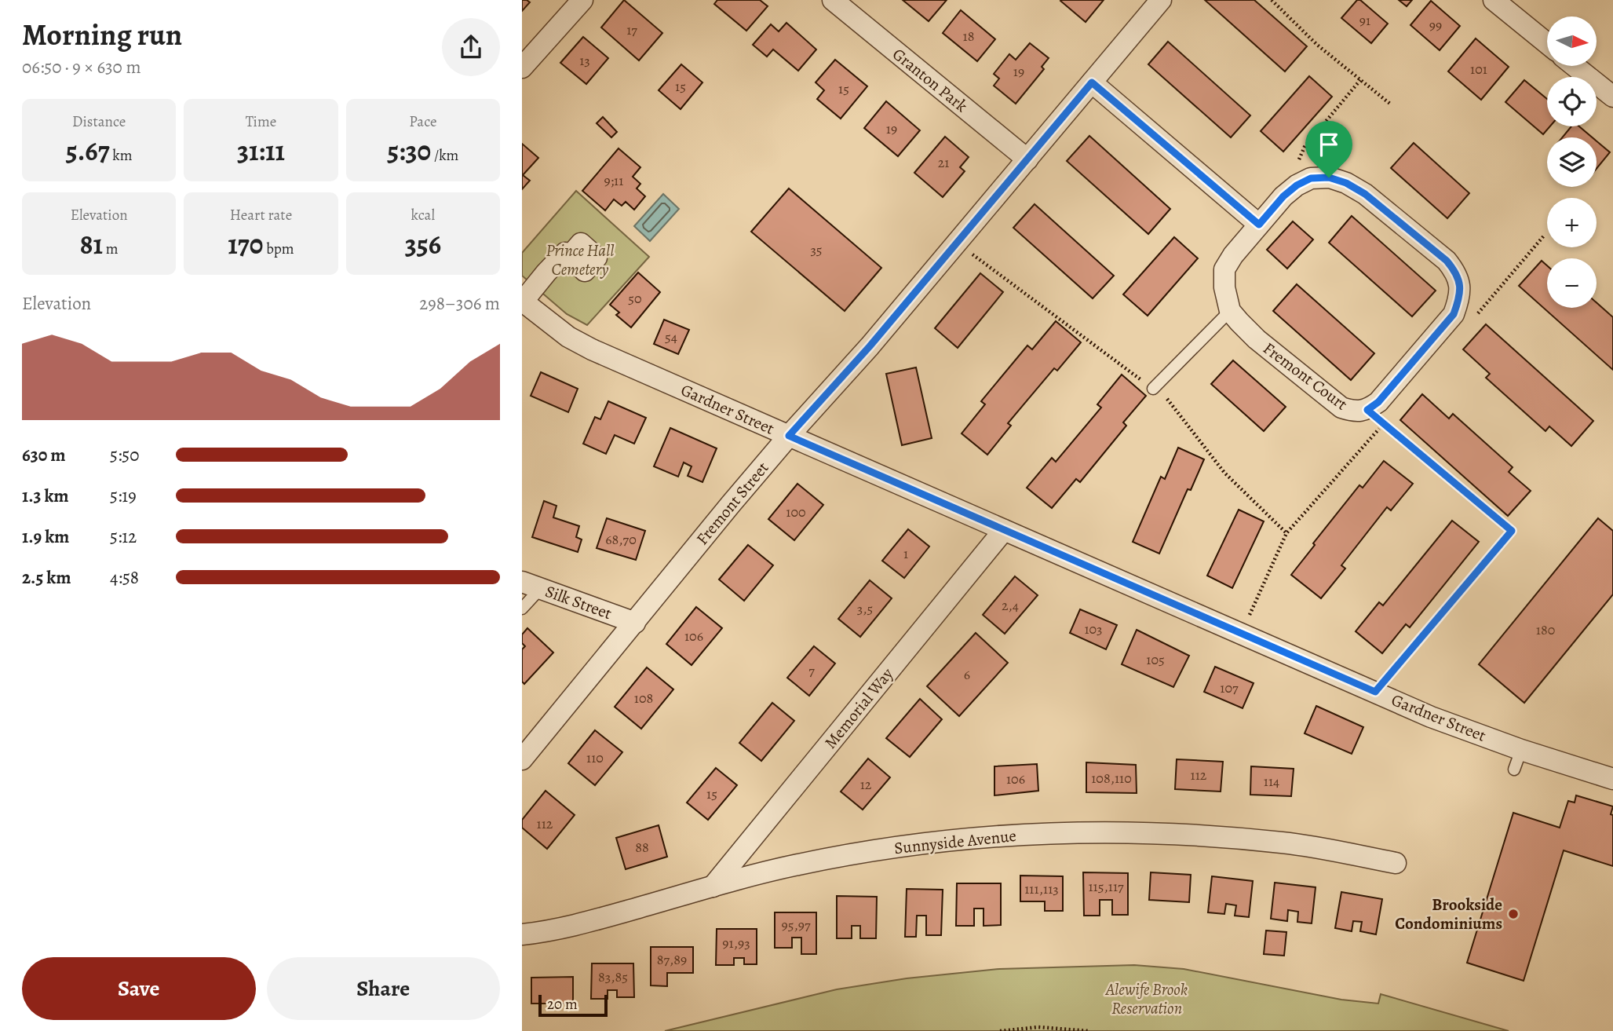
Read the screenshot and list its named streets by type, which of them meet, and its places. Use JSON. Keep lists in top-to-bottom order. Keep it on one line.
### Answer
{"streets":{"street":["Granton Park","Fremont Court","Gardner Street","Fremont Street","Silk Street","Memorial Way","Sunnyside Avenue"]},"crossings":[["Granton Park","Fremont Street"],["Gardner Street","Fremont Street"],["Gardner Street","Memorial Way"],["Fremont Street","Silk Street"],["Memorial Way","Sunnyside Avenue"]],"parks":["Prince Hall Cemetery","Alewife Brook Reservation"],"places":["Brookside Condominiums"],"house_numbers":["91","99","17","18","13","101","19","15","15","19","21","9;11","35","50","54","100","68,70","1","2,4","3,5","103","180","106","105","7","6","107","108","110","112","108,110","106","114","12","15","112","88","115,117","111,113","95,97","91,93","87,89","83,85"],"scale_bar":"20 m","north":"right","page":{"heading":["Morning run","06:50 · 9 × 630 m"],"map_buttons":["+","−"],"stats":[["Distance","5.67 km"],["Time","31:11"],["Pace","5:30 /km"],["Elevation","81 m"],["Heart rate","170 bpm"],["kcal","356"]],"chart":["Elevation","298–306 m"],"list":[{"name":"630 m","note":"5:50"},{"name":"1.3 km","note":"5:19"},{"name":"1.9 km","note":"5:12"},{"name":"2.5 km","note":"4:58"}],"buttons":["Save","Share"],"scale":"20 m"}}
